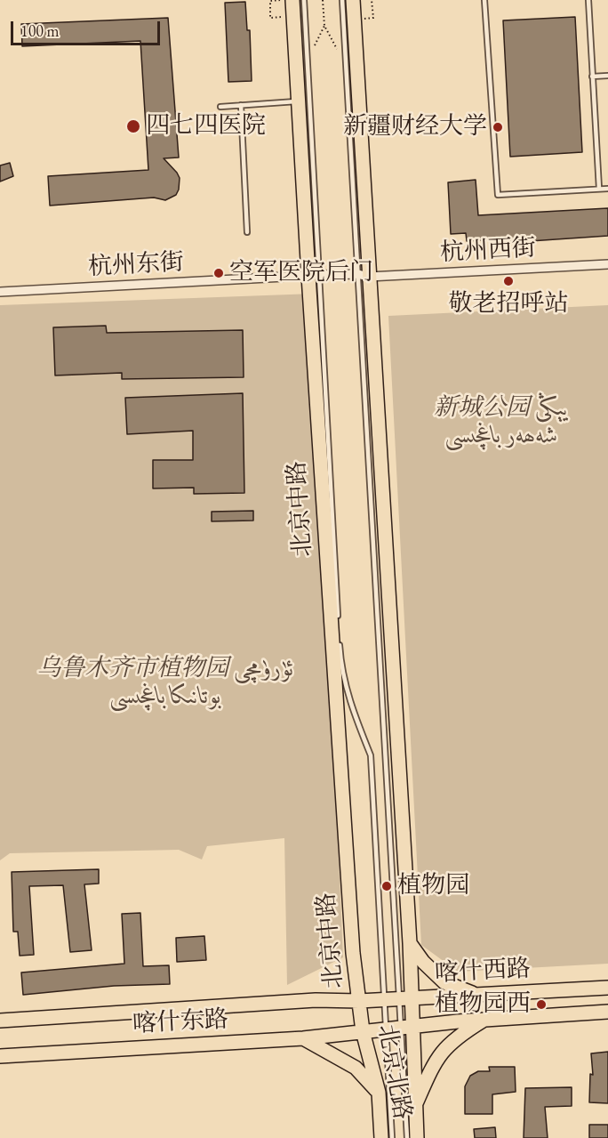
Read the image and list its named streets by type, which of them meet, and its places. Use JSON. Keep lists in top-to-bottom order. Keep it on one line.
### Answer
{"streets":{"main road":["北京中路","喀什西路","喀什东路","北京北路"],"street":["杭州西街","杭州东街"]},"crossings":[["杭州西街","杭州东街"],["杭州东街","北京中路"],["北京中路","喀什西路"],["北京中路","喀什东路"],["北京中路","北京北路"],["喀什西路","喀什东路"],["喀什西路","北京北路"],["喀什东路","北京北路"]],"parks":["新城公园 يېڭى شەھەر باغچىسى","乌鲁木齐市植物园 ئۈرۈمچى بوتانىكا باغچىسى"],"places":["四七四医院","新疆财经大学","空军医院后门","敬老招呼站","植物园","植物园西"],"scale_bar":"100 m"}
